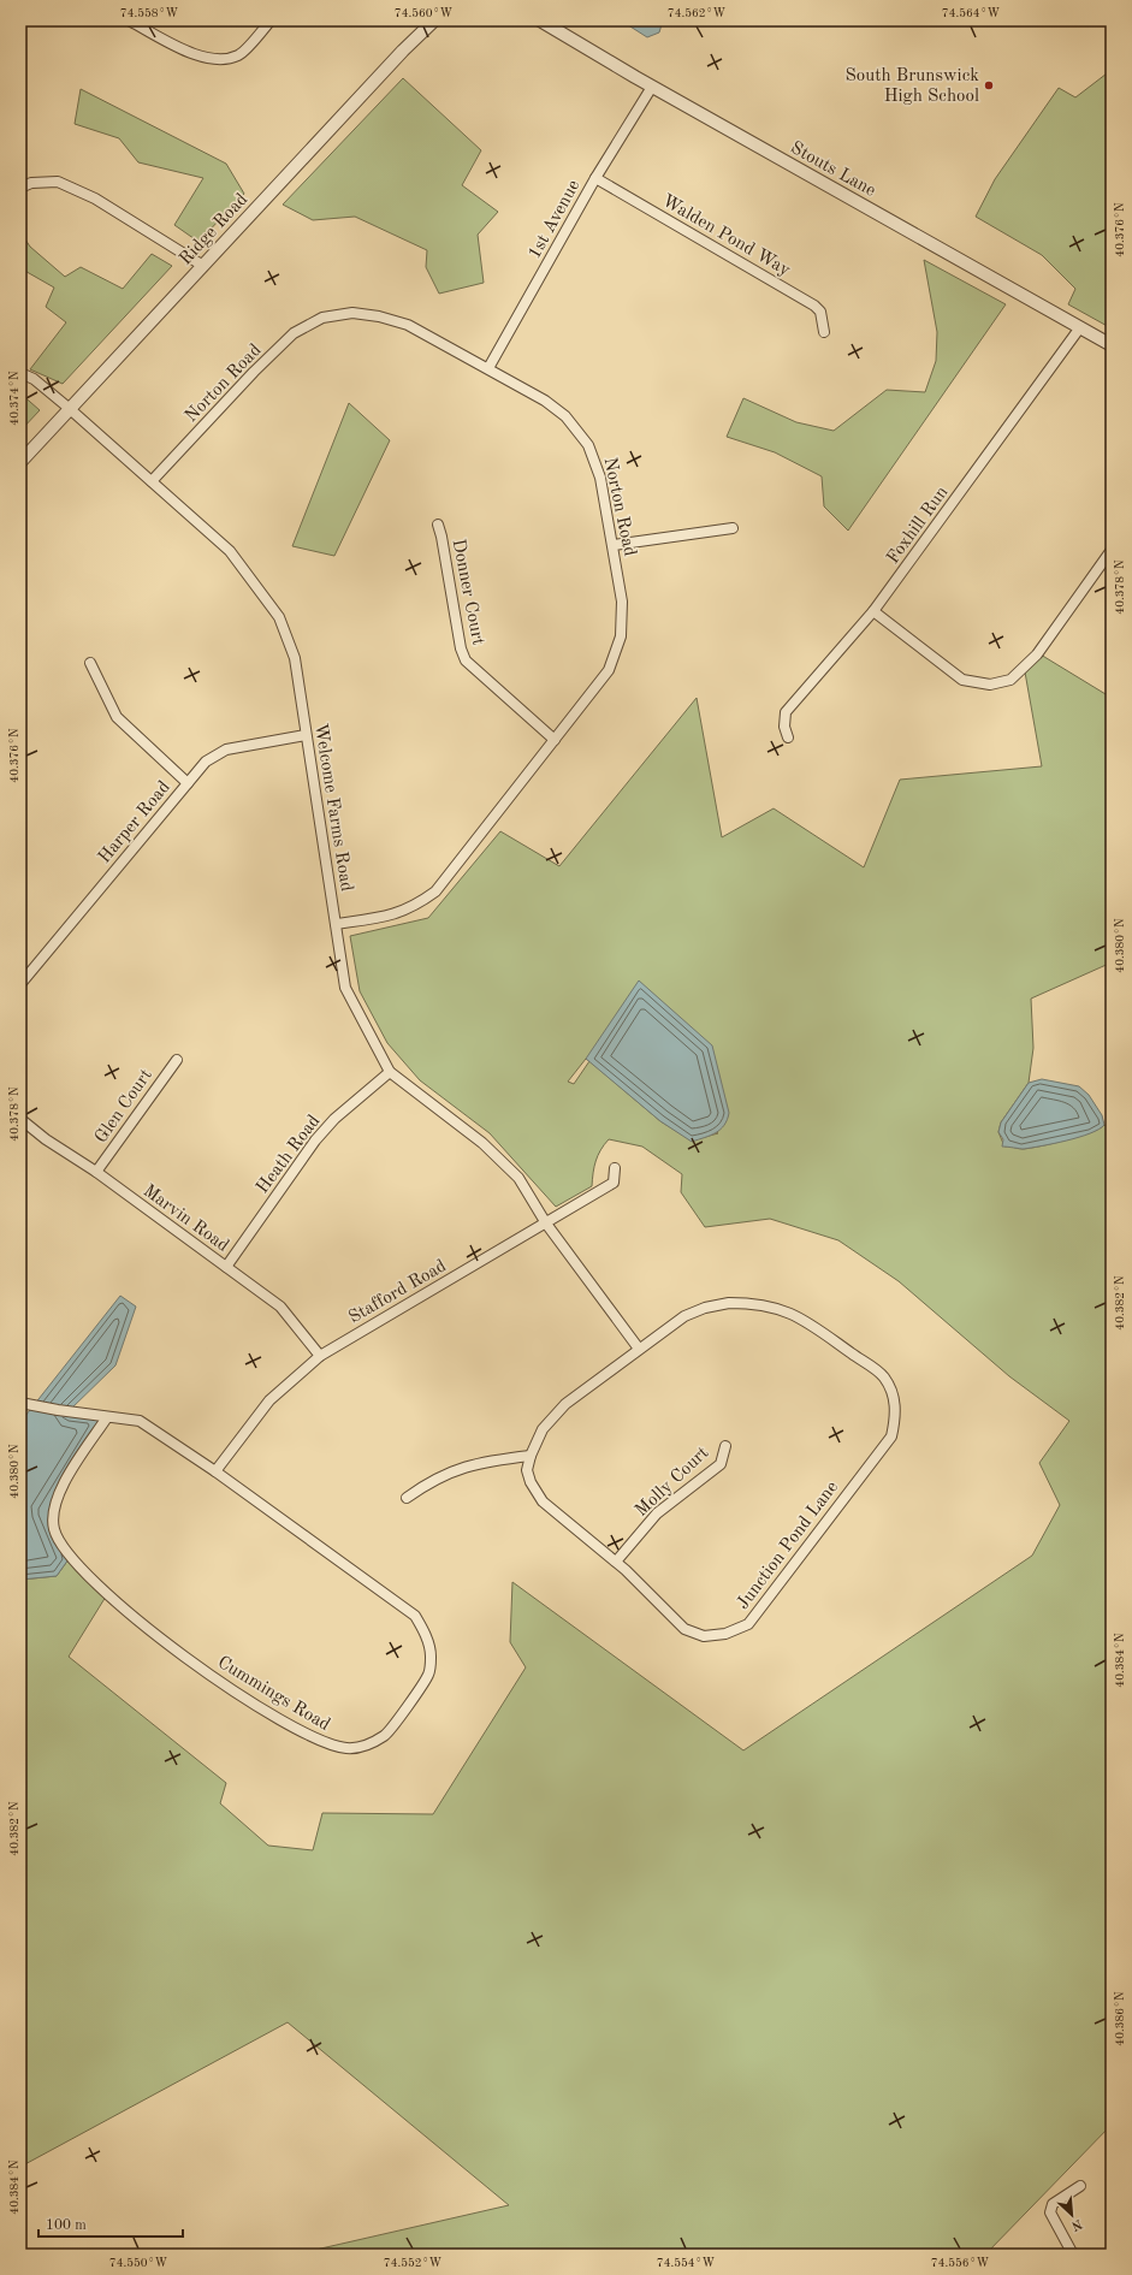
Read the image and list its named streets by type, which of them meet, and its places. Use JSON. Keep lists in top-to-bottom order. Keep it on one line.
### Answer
{"streets":{"street":["Stouts Lane","1st Avenue","Ridge Road","Walden Pond Way","Norton Road","Foxhill Run","Donner Court","Welcome Farms Road","Harper Road","Glen Court","Heath Road","Marvin Road","Stafford Road","Molly Court","Junction Pond Lane","Cummings Road"]},"crossings":[["Stouts Lane","1st Avenue"],["Stouts Lane","Foxhill Run"],["1st Avenue","Walden Pond Way"],["1st Avenue","Norton Road"],["Ridge Road","Welcome Farms Road"],["Norton Road","Donner Court"],["Norton Road","Welcome Farms Road"],["Welcome Farms Road","Harper Road"],["Welcome Farms Road","Heath Road"],["Welcome Farms Road","Stafford Road"],["Glen Court","Marvin Road"],["Heath Road","Marvin Road"],["Marvin Road","Stafford Road"],["Stafford Road","Cummings Road"],["Molly Court","Junction Pond Lane"]],"places":["South Brunswick High School"],"scale_bar":"100 m","north":"bottom right","coordinates":["74.558°W","74.560°W","74.562°W","74.564°W","40.376°N","40.374°N","40.378°N","40.380°N","40.382°N","40.384°N","40.386°N","74.550°W","74.552°W","74.554°W","74.556°W"]}
